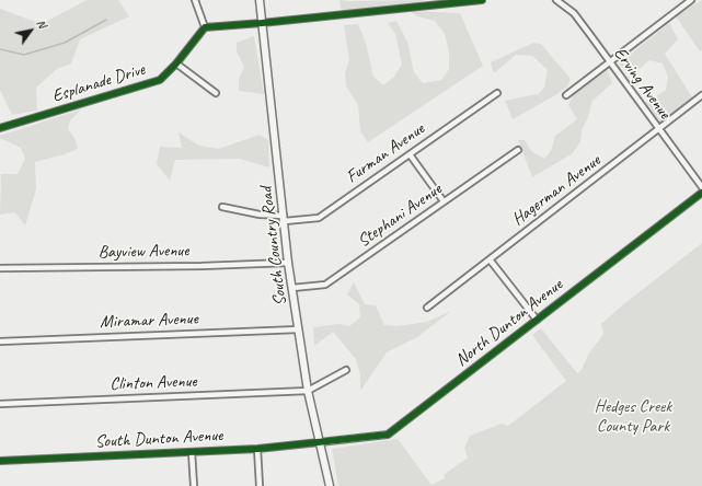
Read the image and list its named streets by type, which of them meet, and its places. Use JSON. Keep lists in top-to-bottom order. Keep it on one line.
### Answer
{"streets":{"main road":["South Country Road"],"street":["Esplanade Drive","Erving Avenue","Furman Avenue","Hagerman Avenue","Stephani Avenue","Bayview Avenue","Miramar Avenue","North Dunton Avenue","Clinton Avenue","South Dunton Avenue"]},"crossings":[["Erving Avenue","Hagerman Avenue"],["Furman Avenue","South Country Road"],["Stephani Avenue","South Country Road"],["South Country Road","Bayview Avenue"],["South Country Road","Miramar Avenue"],["South Country Road","North Dunton Avenue"],["South Country Road","Clinton Avenue"],["South Country Road","South Dunton Avenue"],["North Dunton Avenue","South Dunton Avenue"]],"parks":["Hedges Creek County Park"],"north":"top right"}
